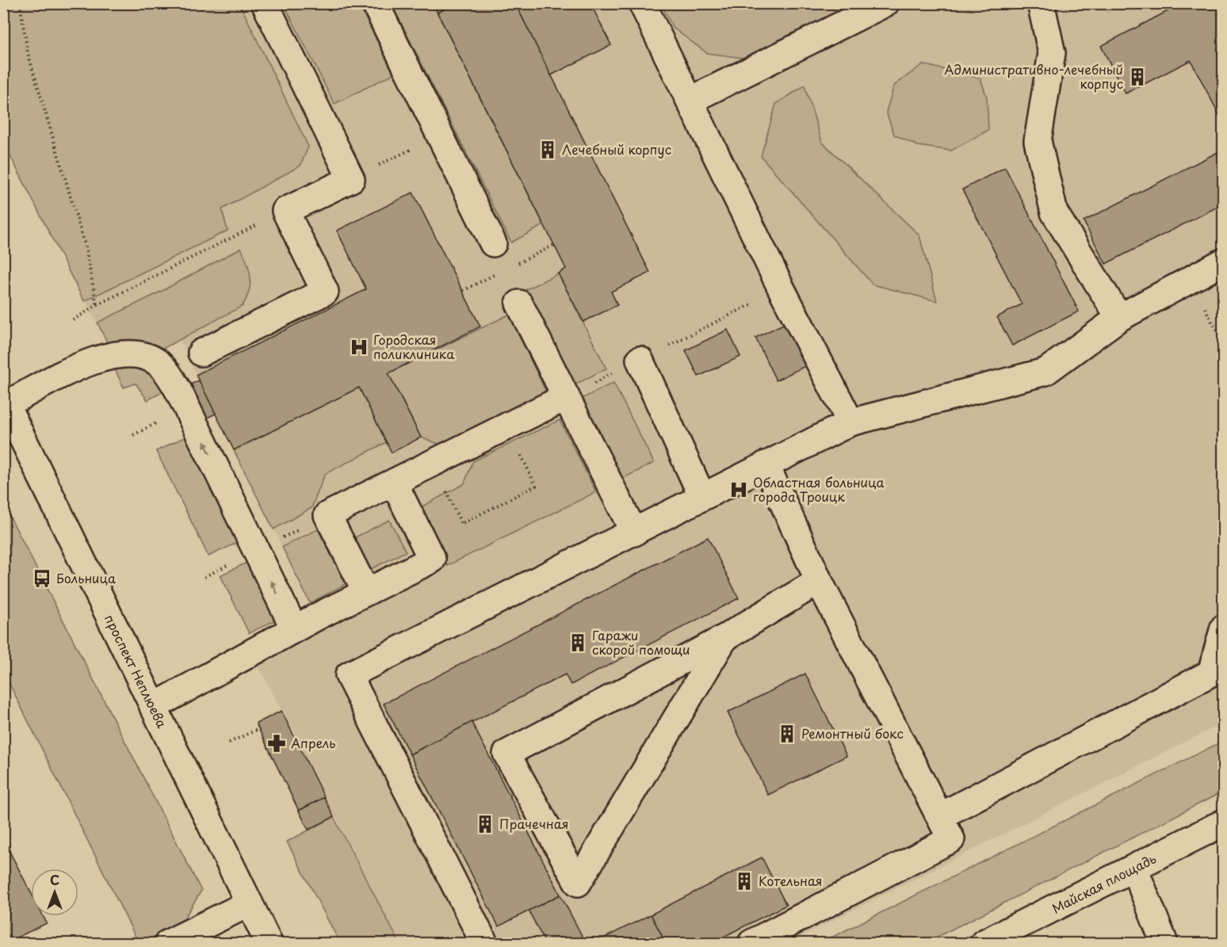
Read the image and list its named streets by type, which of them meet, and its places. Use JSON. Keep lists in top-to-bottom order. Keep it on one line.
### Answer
{"streets":{"street":["проспект Неплюева","Майская площадь"]},"places":{"building":["Административно-лечебный корпус","Лечебный корпус","Гаражи скорой помощи","Ремонтный бокс","Прачечная","Котельная"],"hospital":["Городская поликлиника","Областная больница города Троицк"],"bus stop":["Больница"],"pharmacy":["Апрель"]},"north":"top"}
